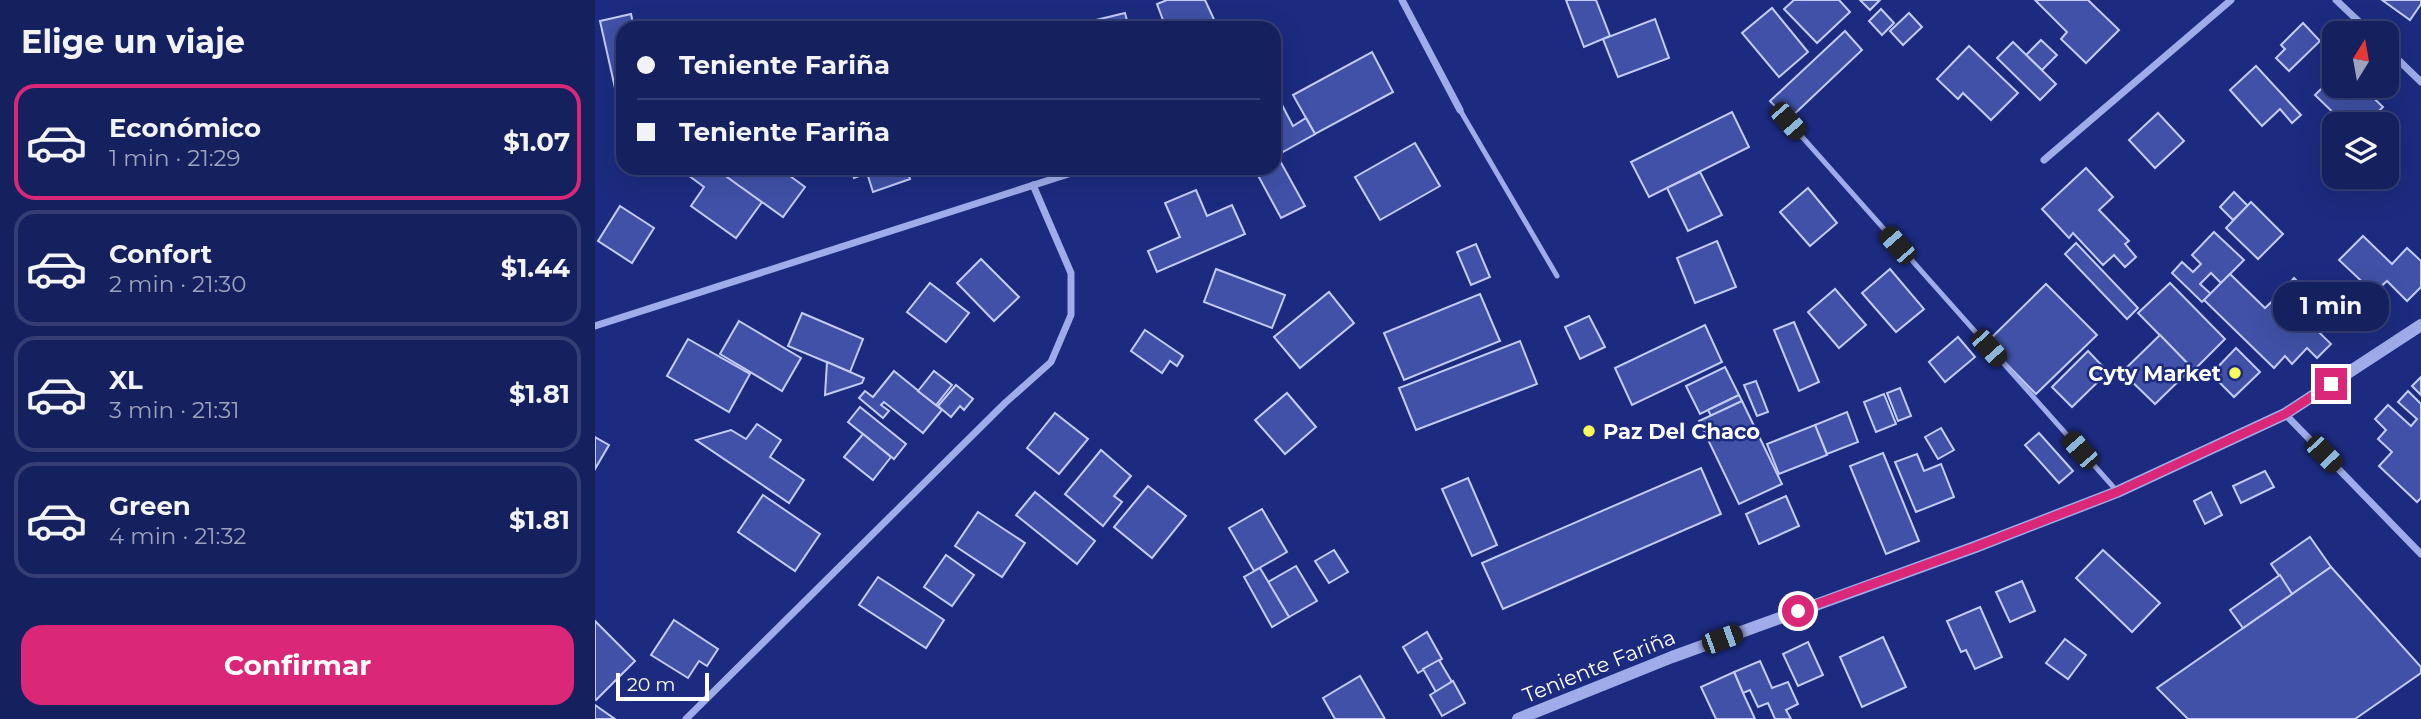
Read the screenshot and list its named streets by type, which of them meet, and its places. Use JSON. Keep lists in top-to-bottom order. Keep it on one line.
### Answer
{"streets":{"street":["Teniente Fariña"]},"places":["Cyty Market","Paz Del Chaco"],"scale_bar":"20 m","north":"top","page":{"heading":"Elige un viaje","banner":["Teniente Fariña","Teniente Fariña"],"list":[{"name":"Económico","note":"1 min · 21:29","value":"$1.07"},{"name":"Confort","note":"2 min · 21:30","value":"$1.44"},{"name":"XL","note":"3 min · 21:31","value":"$1.81"},{"name":"Green","note":"4 min · 21:32","value":"$1.81"}],"bubble":"1 min","buttons":"Confirmar","scale":"20 m"}}
